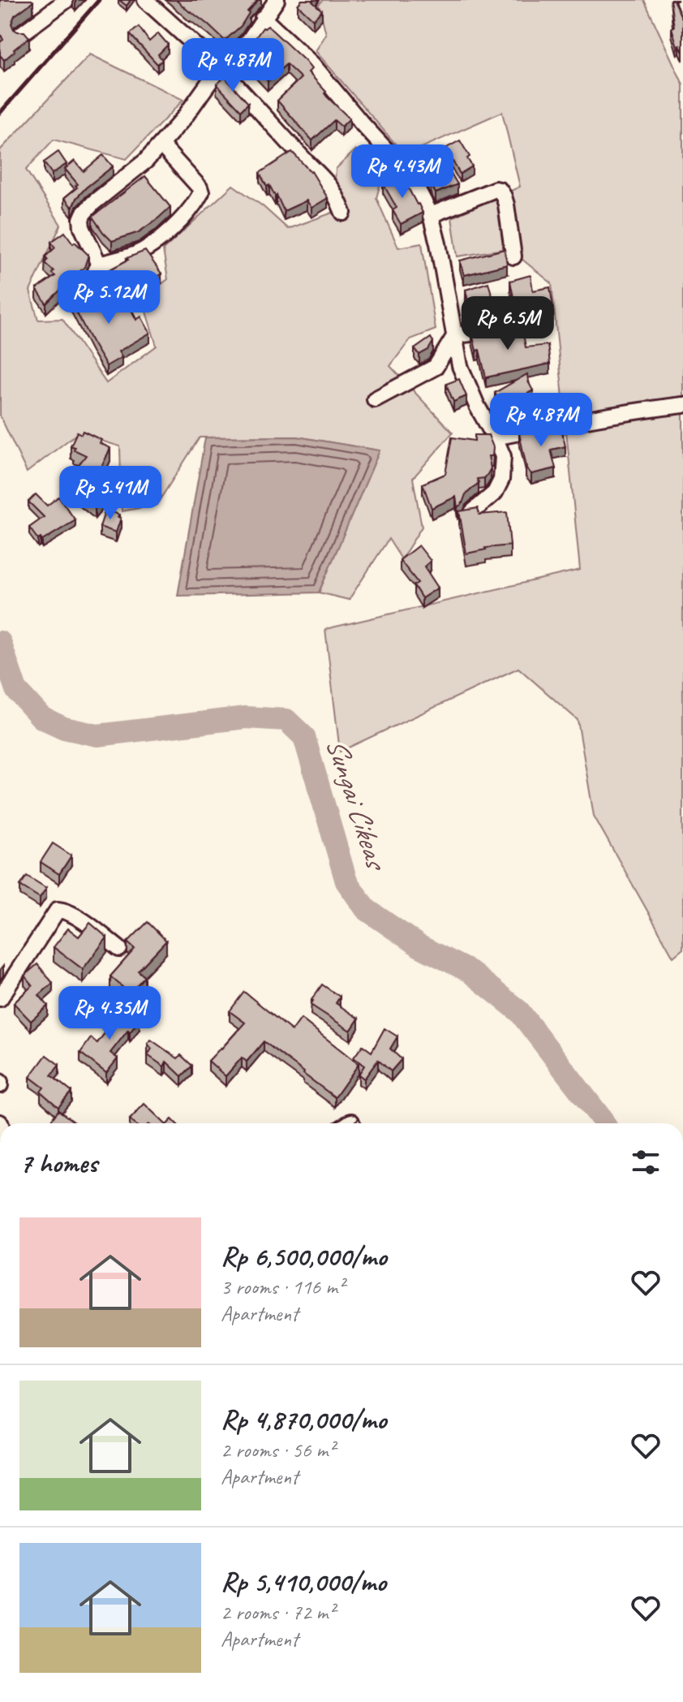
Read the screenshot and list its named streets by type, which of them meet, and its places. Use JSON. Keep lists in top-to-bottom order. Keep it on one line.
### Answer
{"water":["Sungai Cikeas"],"page":{"price":["Rp 4.87M","Rp 4.43M","Rp 5.12M","Rp 6.5M","Rp 4.87M","Rp 5.41M","Rp 4.35M"],"heading":"7 homes","list":[{"name":"Rp 6,500,000/mo","note":"3 rooms · 116 m² · Apartment"},{"name":"Rp 4,870,000/mo","note":"2 rooms · 56 m² · Apartment"},{"name":"Rp 5,410,000/mo","note":"2 rooms · 72 m² · Apartment"}]}}
